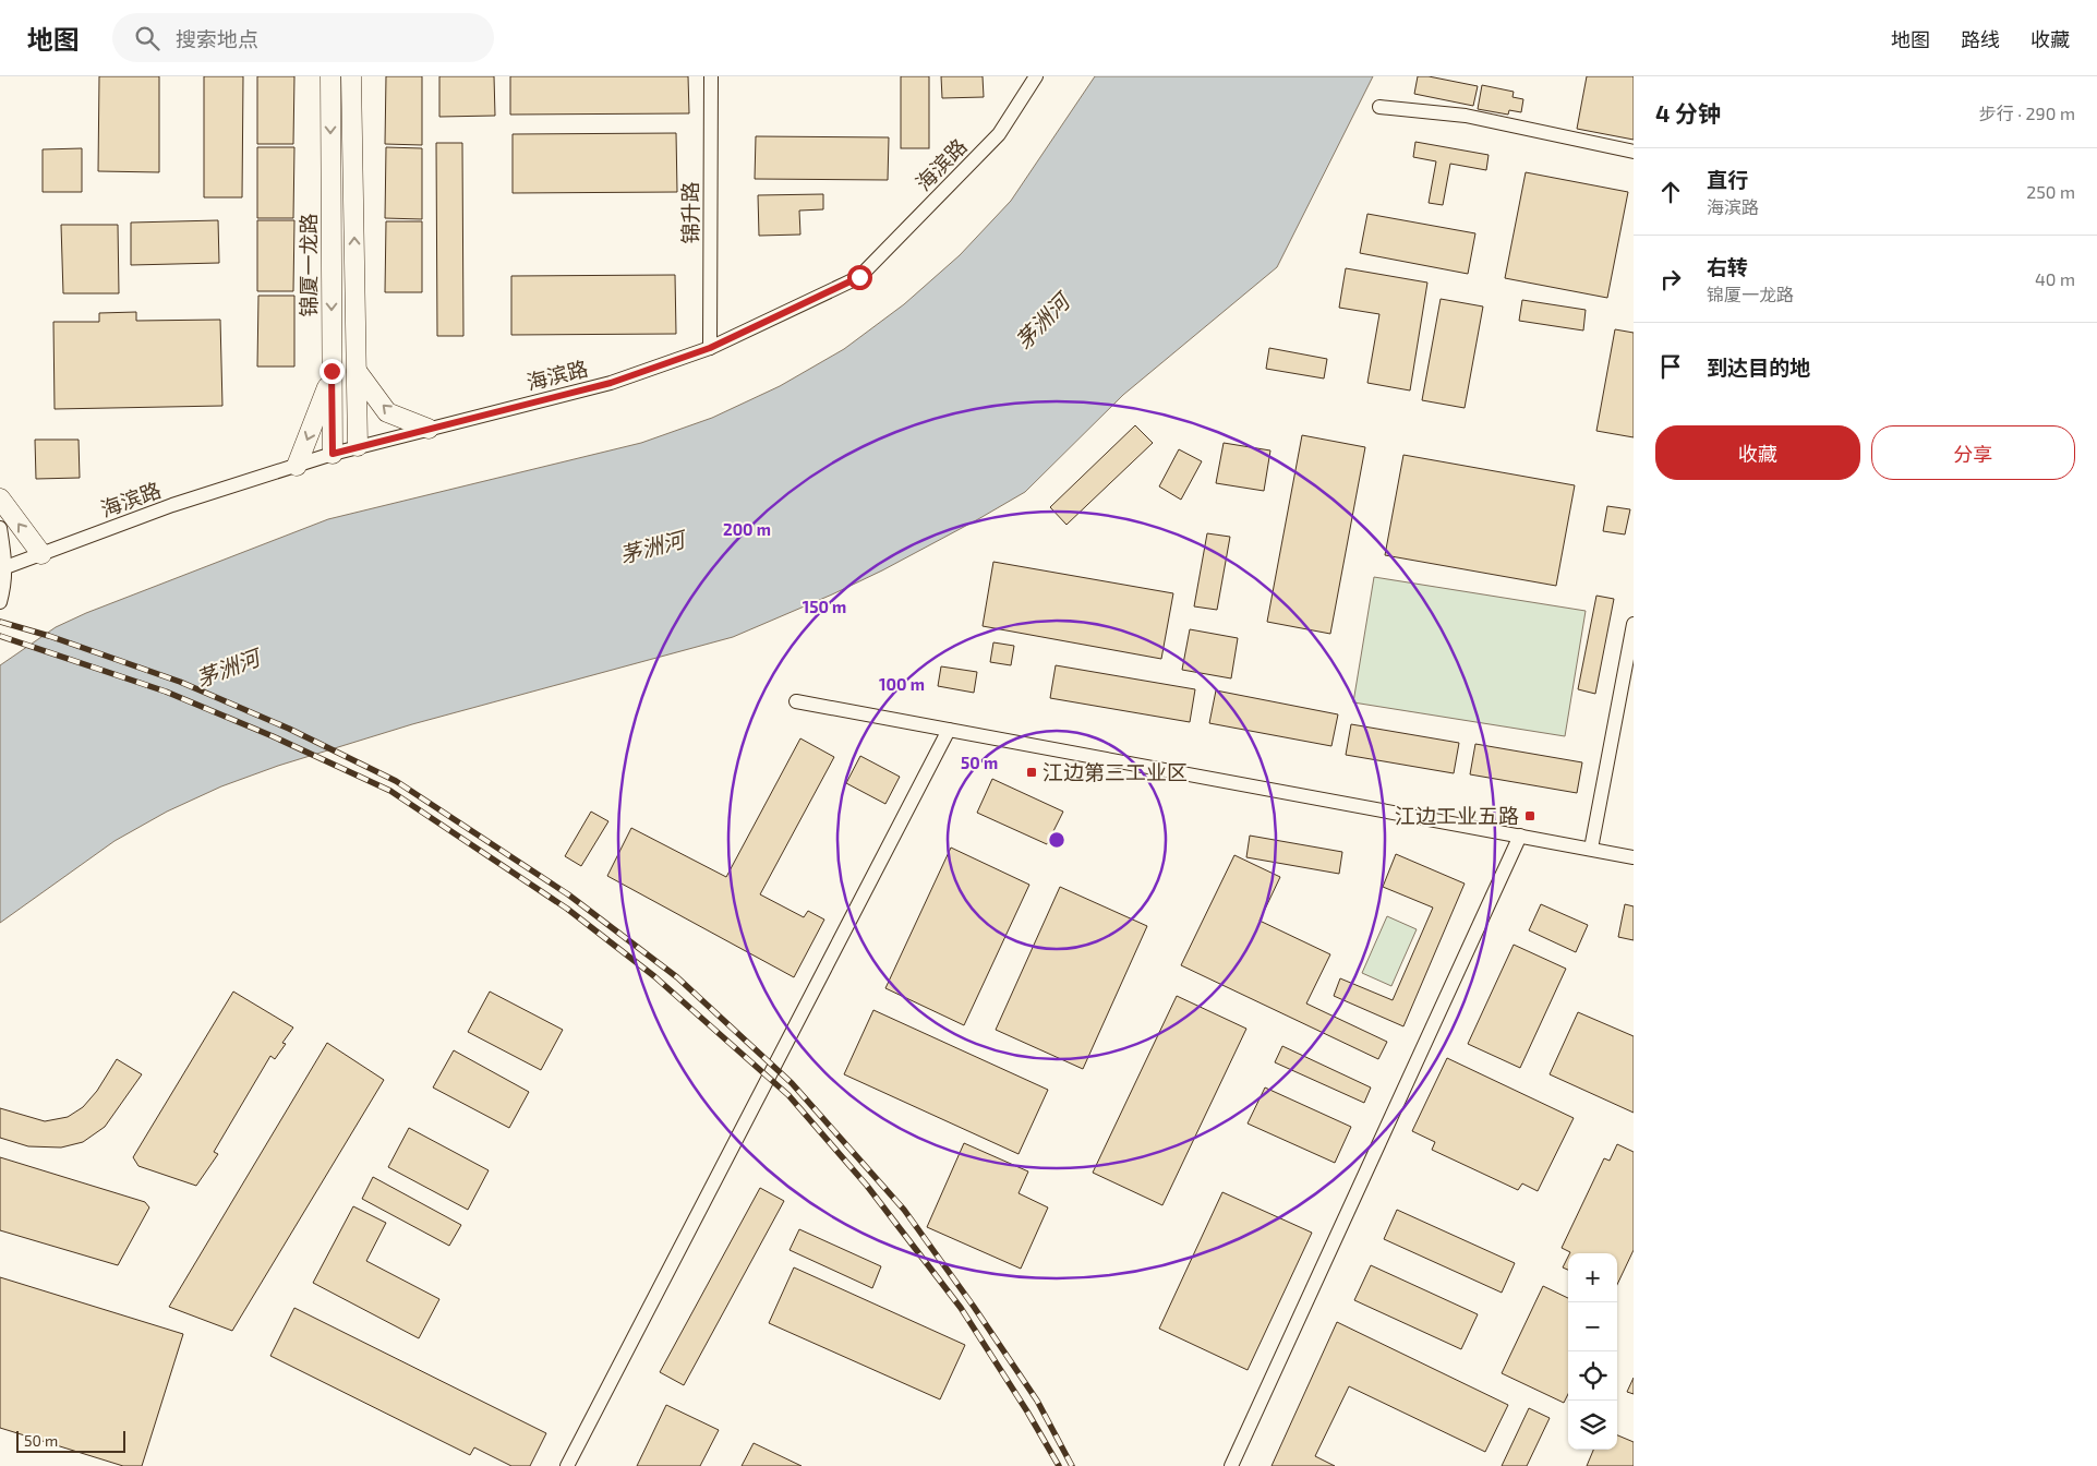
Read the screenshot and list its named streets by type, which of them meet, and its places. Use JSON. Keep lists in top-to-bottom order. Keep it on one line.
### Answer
{"streets":{"street":["海滨路","锦升路","锦厦一龙路"]},"crossings":[["海滨路","锦升路"],["海滨路","锦厦一龙路"]],"water":["茅洲河"],"places":{"transit":["江边第三工业区","江边工业五路"]},"scale_bar":"50 m","page":{"header":"地图","search":"搜索地点","nav":["地图","路线","收藏"],"heading":["4 分钟","步行 · 290 m"],"list":[["直行","海滨路","250 m"],["右转","锦厦一龙路","40 m"],"到达目的地"],"buttons":["收藏","分享"],"map_buttons":["+","−"],"scale":"50 m"},"rings":["200 m","150 m","100 m","50 m"]}
